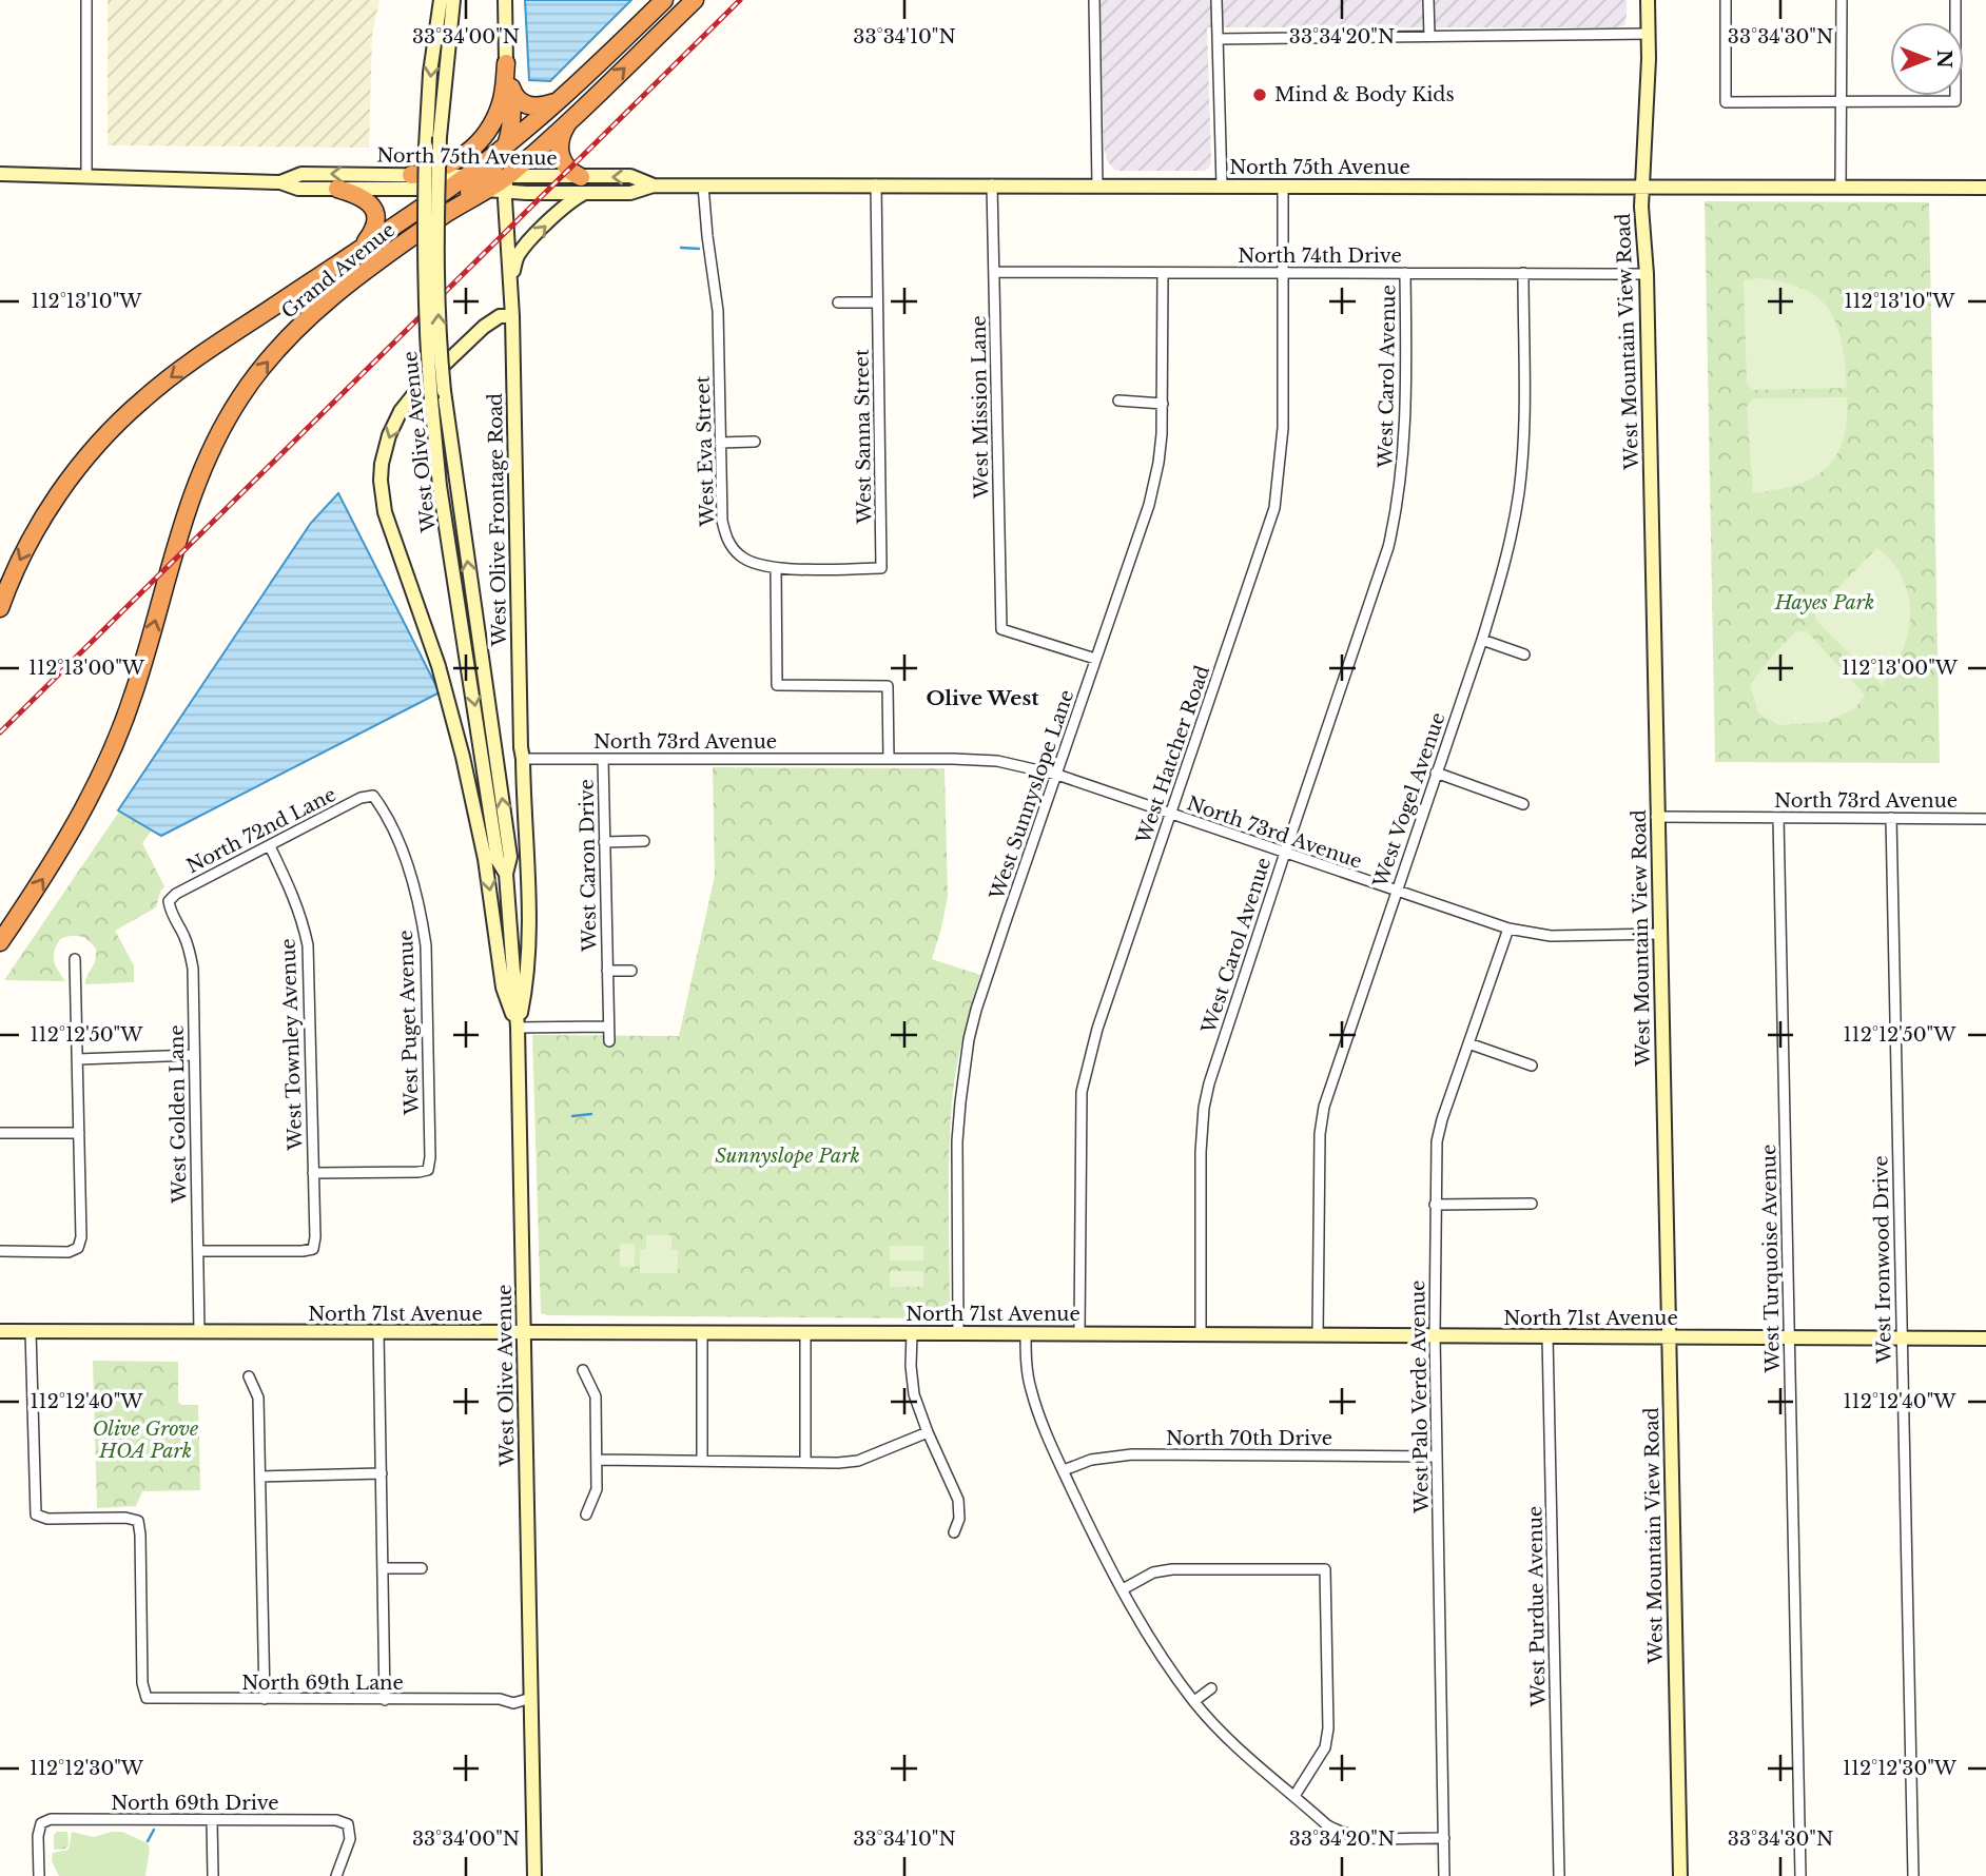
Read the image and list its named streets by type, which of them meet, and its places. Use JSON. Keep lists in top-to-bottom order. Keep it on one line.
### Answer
{"streets":{"highway":["Grand Avenue"],"main road":["North 75th Avenue","West Mountain View Road","West Olive Avenue","West Olive Frontage Road","North 71st Avenue"],"street":["North 74th Drive","West Carol Avenue","West Mission Lane","West Sanna Street","West Eva Street","North 73rd Avenue","West Hatcher Road","West Sunnyslope Lane","West Vogel Avenue","North 72nd Lane","West Caron Drive","West Puget Avenue","West Townley Avenue","West Golden Lane","West Turquoise Avenue","West Ironwood Drive","West Palo Verde Avenue","North 70th Drive","West Purdue Avenue","North 69th Lane","North 69th Drive"]},"crossings":[["North 75th Avenue","Grand Avenue"],["North 75th Avenue","West Mountain View Road"],["North 75th Avenue","West Mission Lane"],["North 75th Avenue","West Sanna Street"],["North 75th Avenue","West Eva Street"],["North 75th Avenue","West Olive Frontage Road"],["North 75th Avenue","West Hatcher Road"],["North 74th Drive","West Mountain View Road"],["North 74th Drive","West Carol Avenue"],["North 74th Drive","West Mission Lane"],["North 74th Drive","West Hatcher Road"],["North 74th Drive","West Sunnyslope Lane"],["North 74th Drive","West Vogel Avenue"],["Grand Avenue","West Olive Frontage Road"],["West Mountain View Road","North 73rd Avenue"],["West Mountain View Road","North 71st Avenue"],["West Carol Avenue","North 73rd Avenue"],["West Carol Avenue","North 71st Avenue"],["West Mission Lane","West Sunnyslope Lane"],["West Sanna Street","West Eva Street"],["West Olive Avenue","West Olive Frontage Road"],["West Olive Avenue","North 71st Avenue"],["West Olive Avenue","North 69th Lane"],["West Olive Frontage Road","North 73rd Avenue"],["North 73rd Avenue","West Hatcher Road"],["North 73rd Avenue","West Sunnyslope Lane"],["North 73rd Avenue","West Vogel Avenue"],["North 73rd Avenue","West Caron Drive"],["North 73rd Avenue","West Turquoise Avenue"],["North 73rd Avenue","West Ironwood Drive"],["North 73rd Avenue","West Palo Verde Avenue"],["West Hatcher Road","North 71st Avenue"],["West Sunnyslope Lane","North 71st Avenue"],["West Vogel Avenue","North 71st Avenue"],["North 72nd Lane","West Puget Avenue"],["North 72nd Lane","West Townley Avenue"],["North 72nd Lane","West Golden Lane"],["West Puget Avenue","West Townley Avenue"],["West Townley Avenue","West Golden Lane"],["West Golden Lane","North 71st Avenue"],["West Turquoise Avenue","North 71st Avenue"],["West Ironwood Drive","North 71st Avenue"],["North 71st Avenue","West Palo Verde Avenue"],["North 71st Avenue","West Purdue Avenue"],["North 71st Avenue","North 69th Lane"],["West Palo Verde Avenue","North 70th Drive"]],"districts":["Olive West"],"parks":["Hayes Park","Sunnyslope Park","Olive Grove HOA Park"],"places":["Mind & Body Kids"],"north":"right","coordinates":["33°34'00\"N","33°34'10\"N","33°34'20\"N","33°34'30\"N","112°13'10\"W","112°13'00\"W","112°12'50\"W","112°12'40\"W","112°12'30\"W"]}
